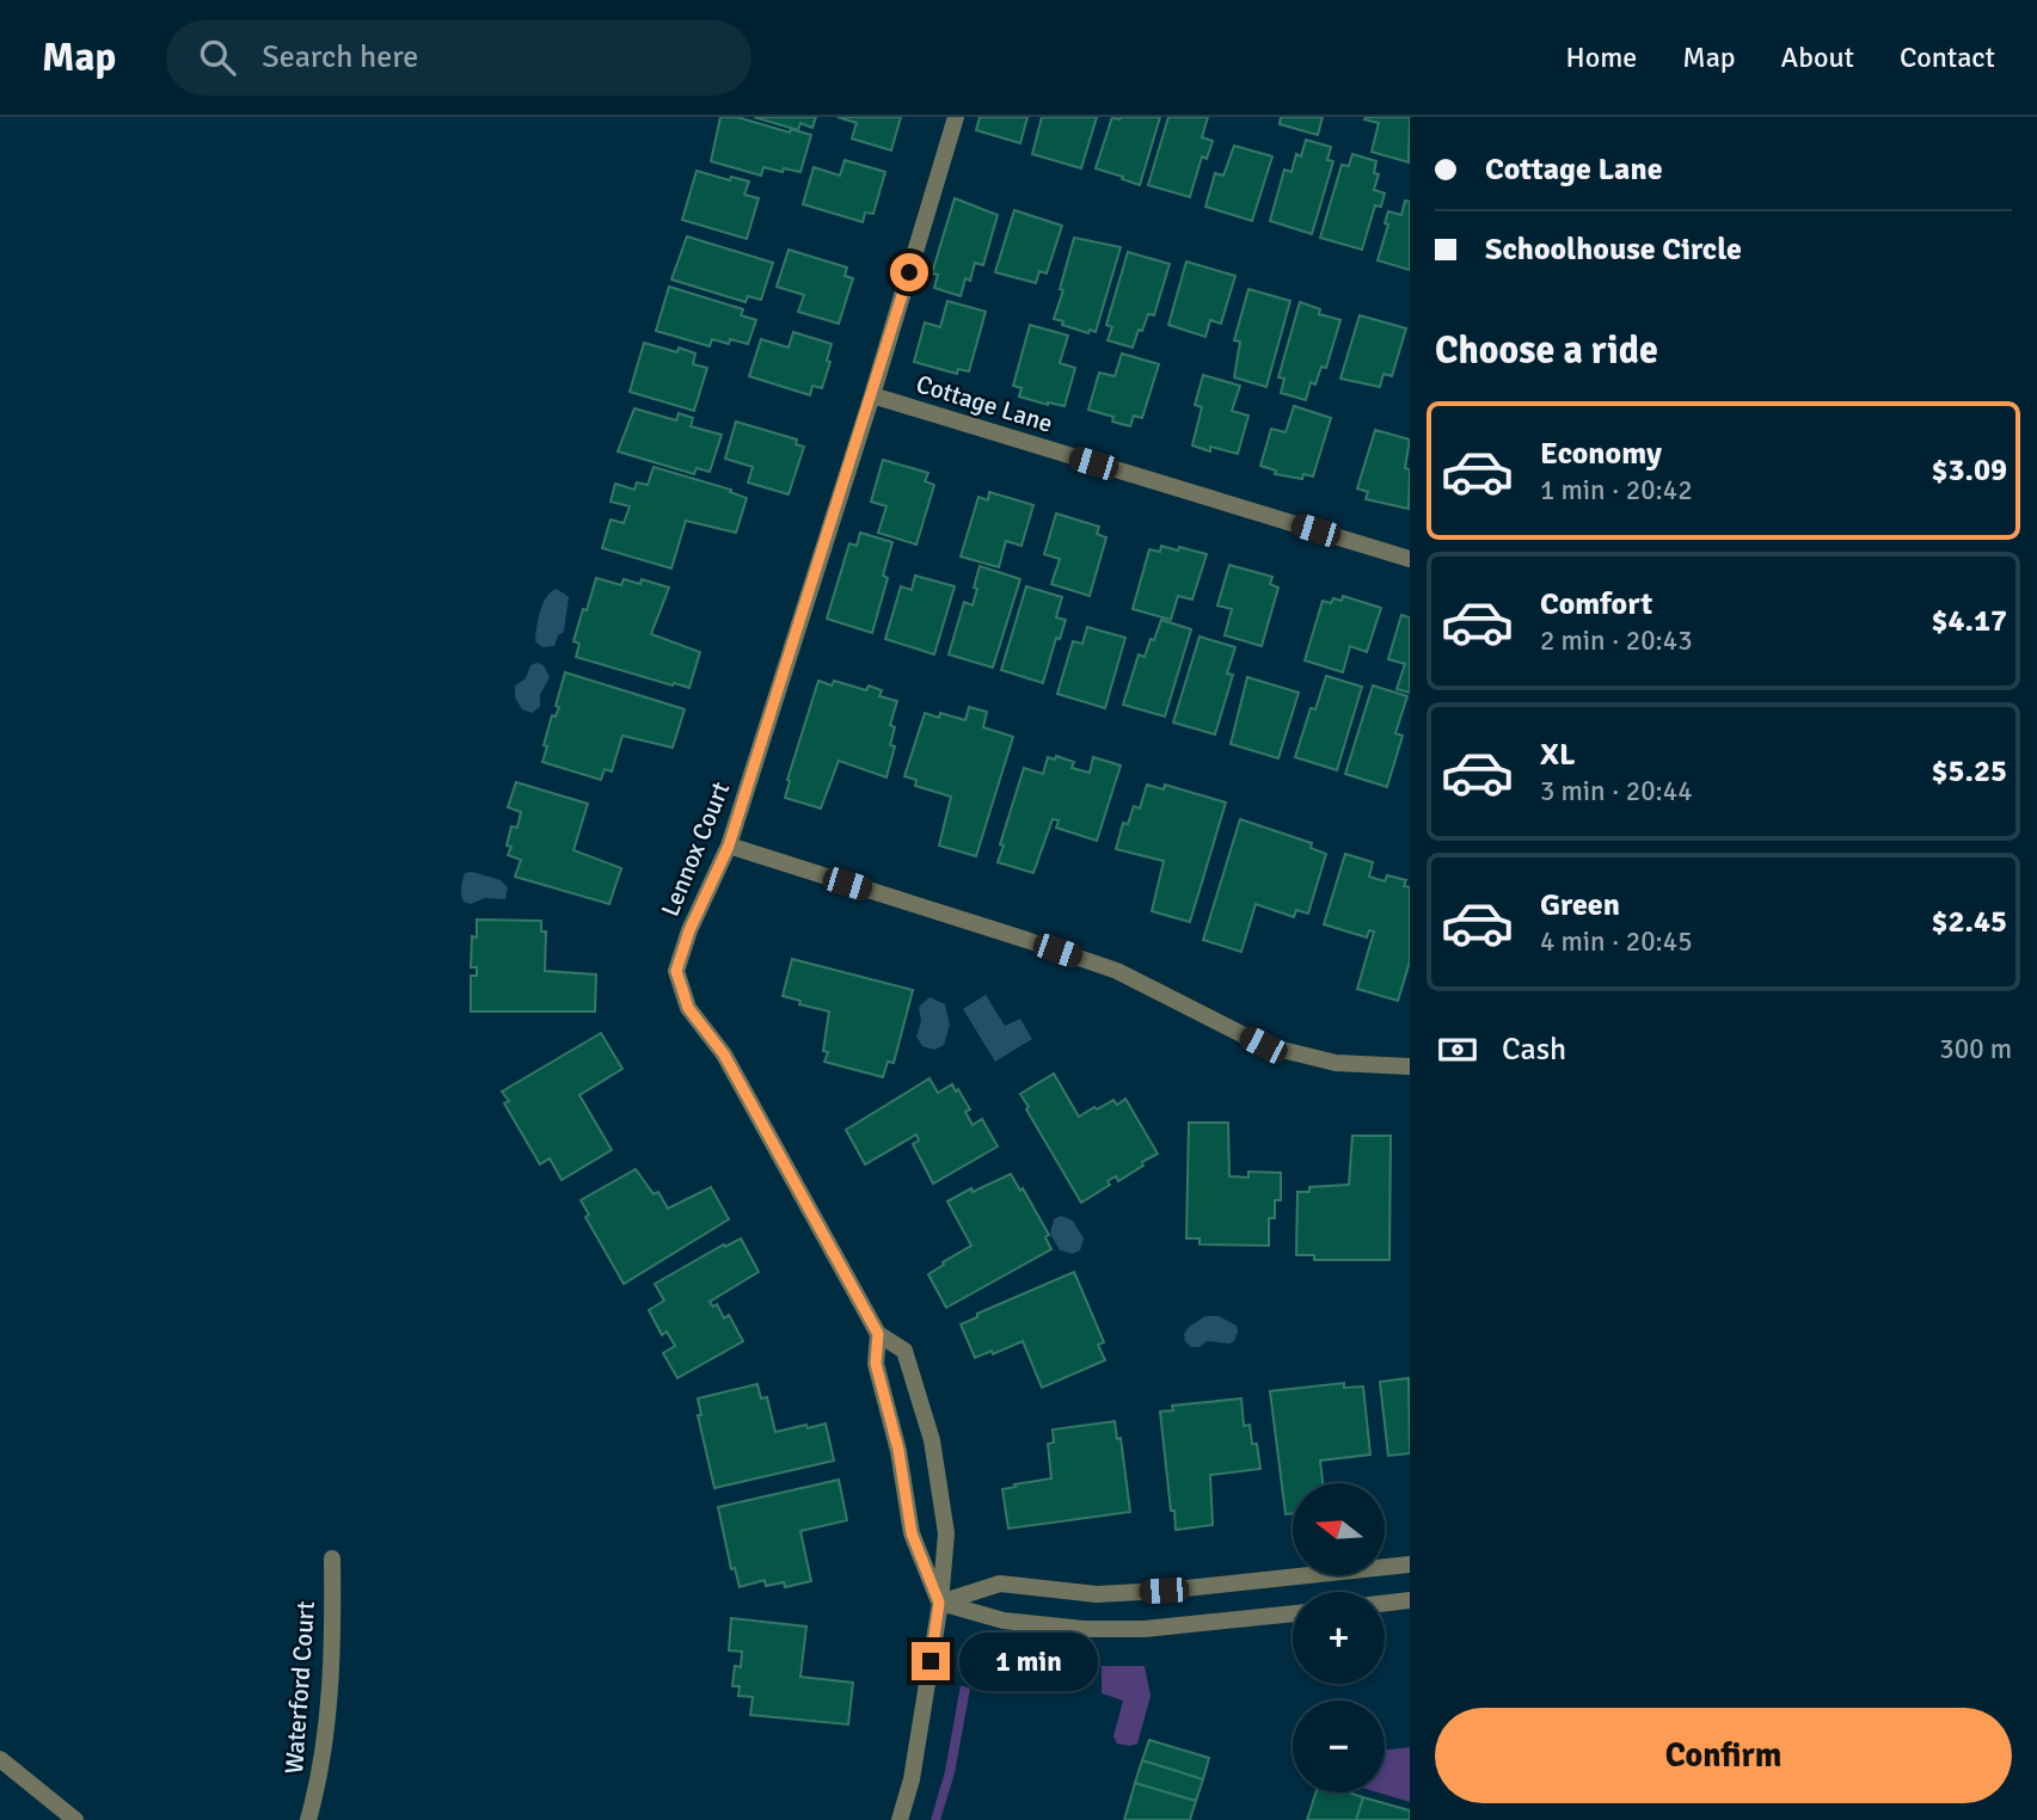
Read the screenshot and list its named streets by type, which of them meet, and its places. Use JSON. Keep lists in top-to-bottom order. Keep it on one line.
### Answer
{"streets":{"street":["Cottage Lane","Lennox Court","Waterford Court"]},"crossings":[["Cottage Lane","Lennox Court"]],"north":"left","page":{"header":"Map","search":"Search here","nav":["Home","Map","About","Contact"],"banner":["Cottage Lane","Schoolhouse Circle"],"heading":"Choose a ride","list":[{"name":"Economy","note":"1 min · 20:42","value":"$3.09"},{"name":"Comfort","note":"2 min · 20:43","value":"$4.17"},{"name":"XL","note":"3 min · 20:44","value":"$5.25"},{"name":"Green","note":"4 min · 20:45","value":"$2.45"}],"pay":["Cash","300 m"],"map_buttons":["+","−"],"bubble":"1 min","buttons":"Confirm"}}
